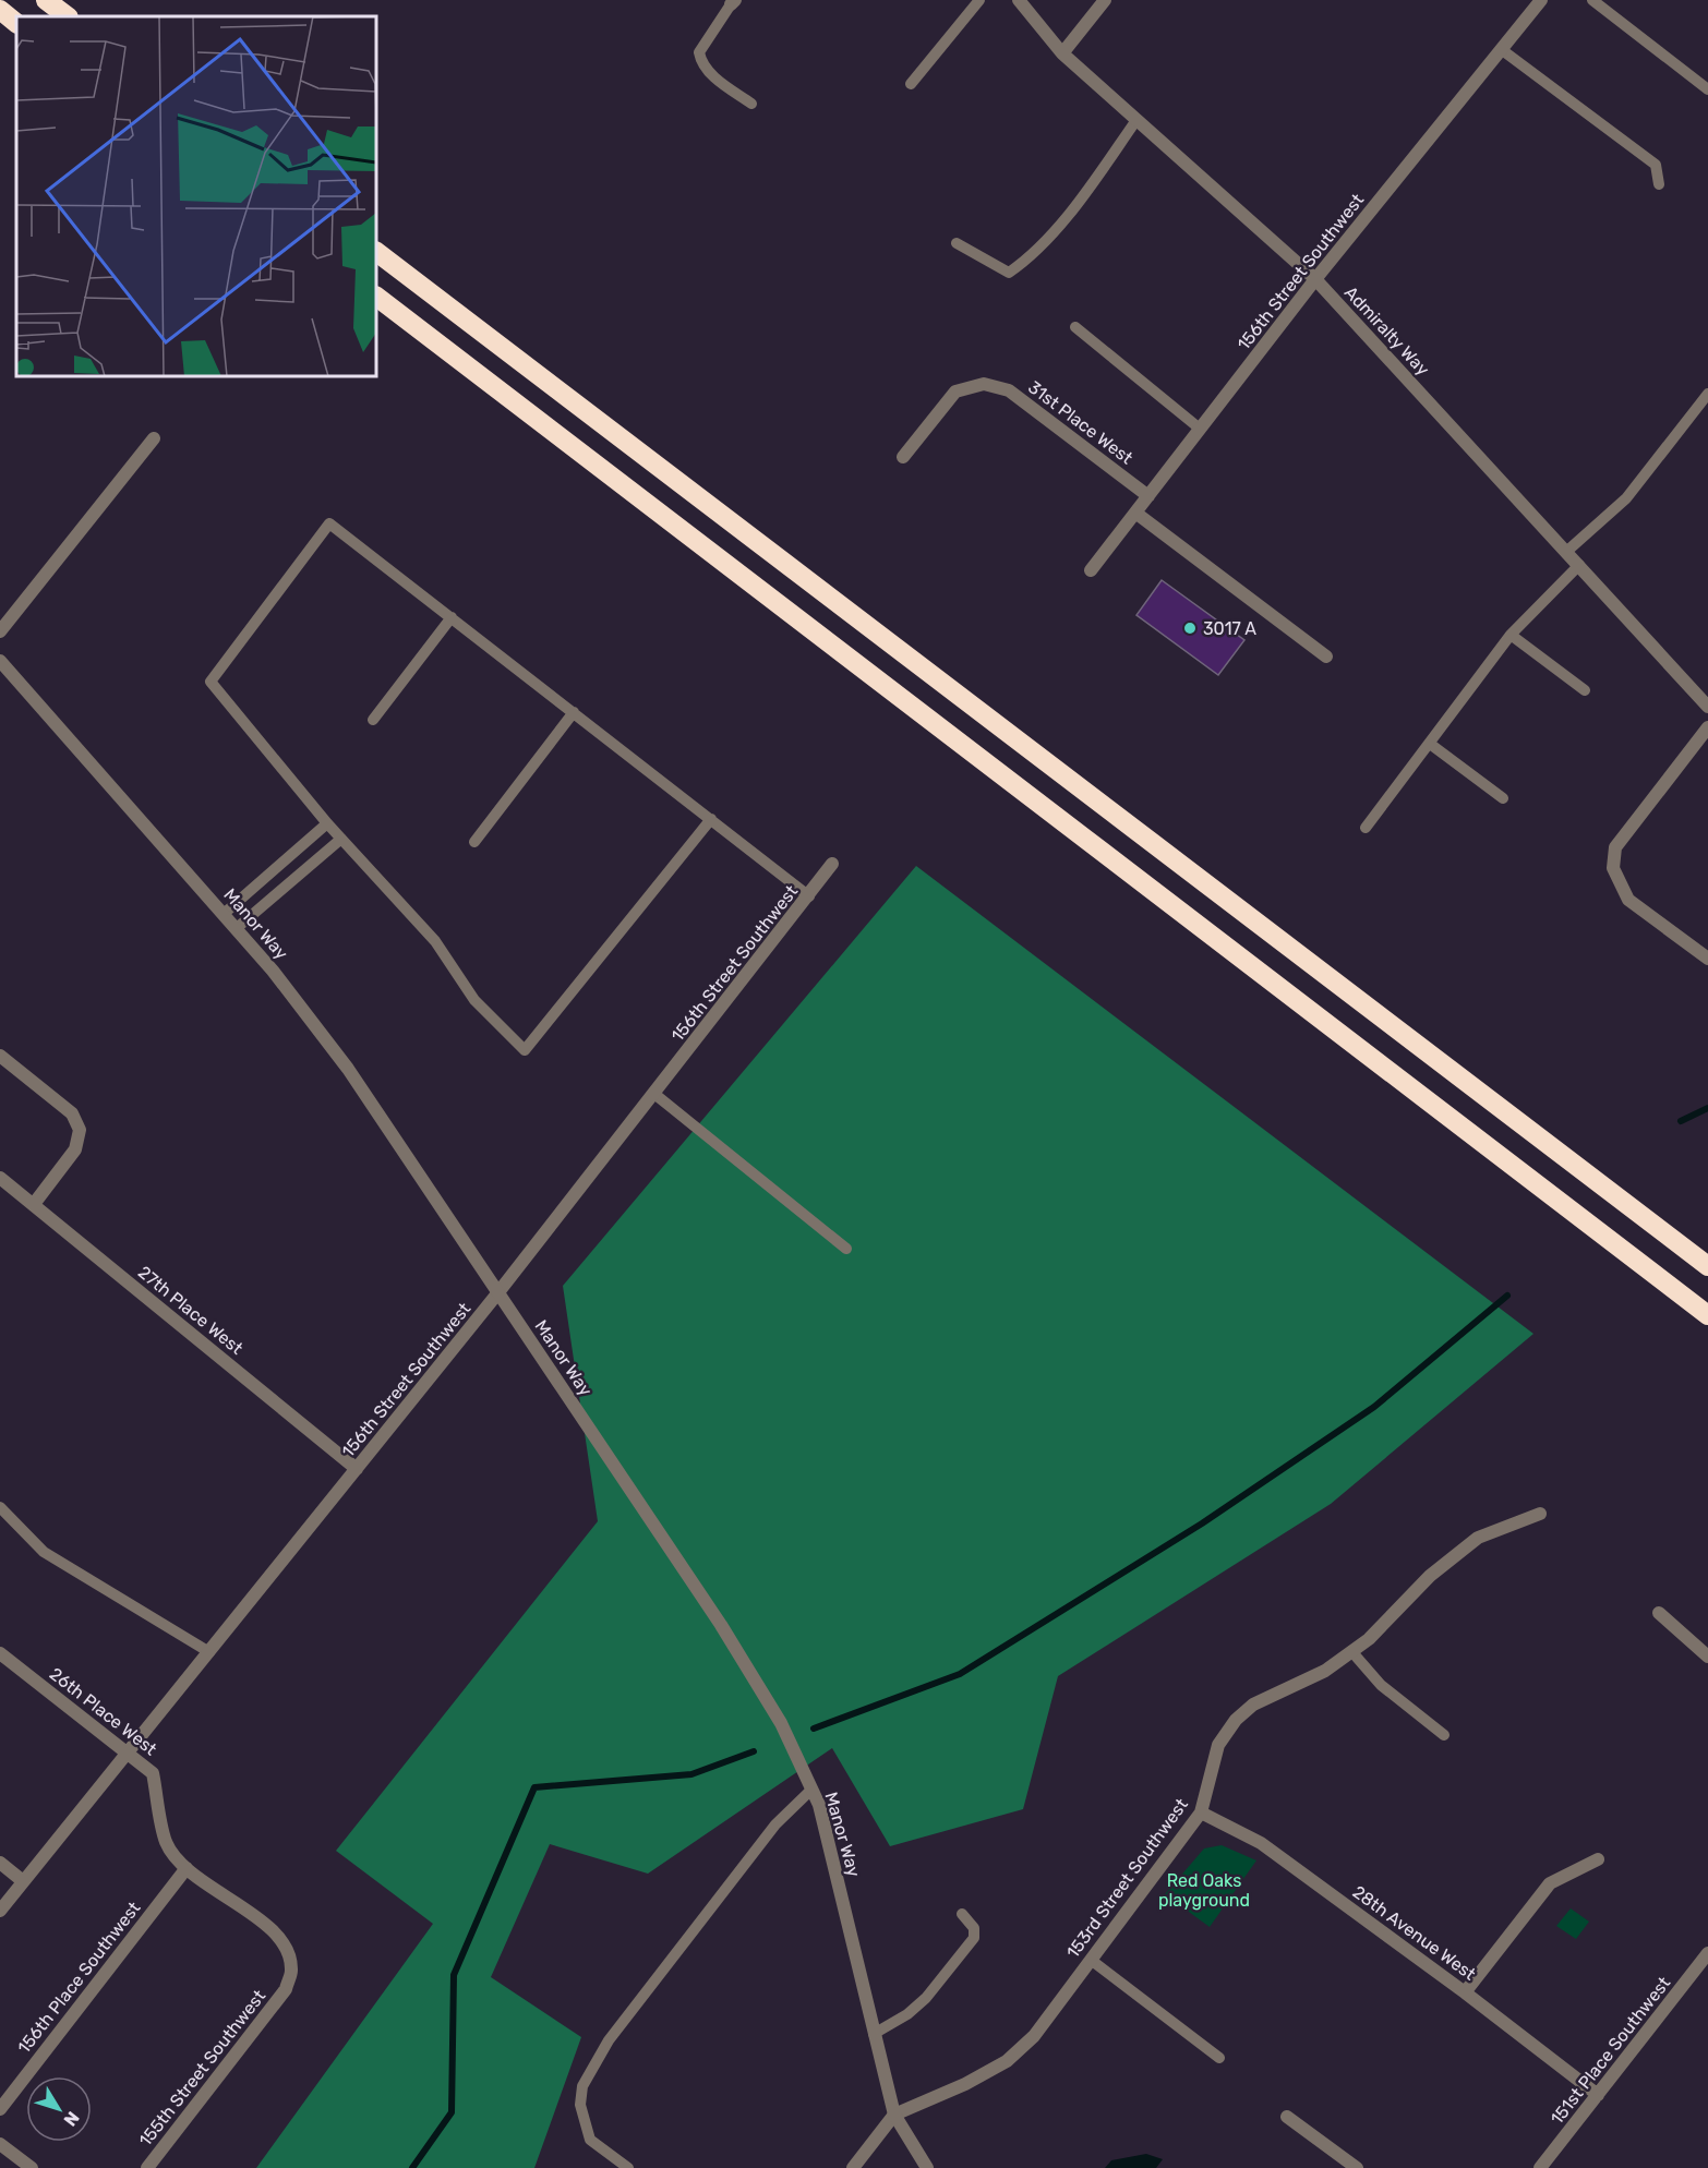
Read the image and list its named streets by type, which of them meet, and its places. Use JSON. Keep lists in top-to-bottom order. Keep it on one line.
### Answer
{"streets":{"street":["156th Street Southwest","Admiralty Way","31st Place West","Manor Way","27th Place West","26th Place West","153rd Street Southwest","28th Avenue West","156th Place Southwest","151st Place Southwest","155th Street Southwest"]},"crossings":[["156th Street Southwest","Admiralty Way"],["156th Street Southwest","31st Place West"],["156th Street Southwest","Manor Way"],["156th Street Southwest","27th Place West"],["156th Street Southwest","26th Place West"],["Manor Way","153rd Street Southwest"],["26th Place West","156th Place Southwest"],["26th Place West","155th Street Southwest"],["153rd Street Southwest","28th Avenue West"],["28th Avenue West","151st Place Southwest"]],"parks":["Red Oaks playground"],"places":["3017 A"],"north":"bottom right"}
